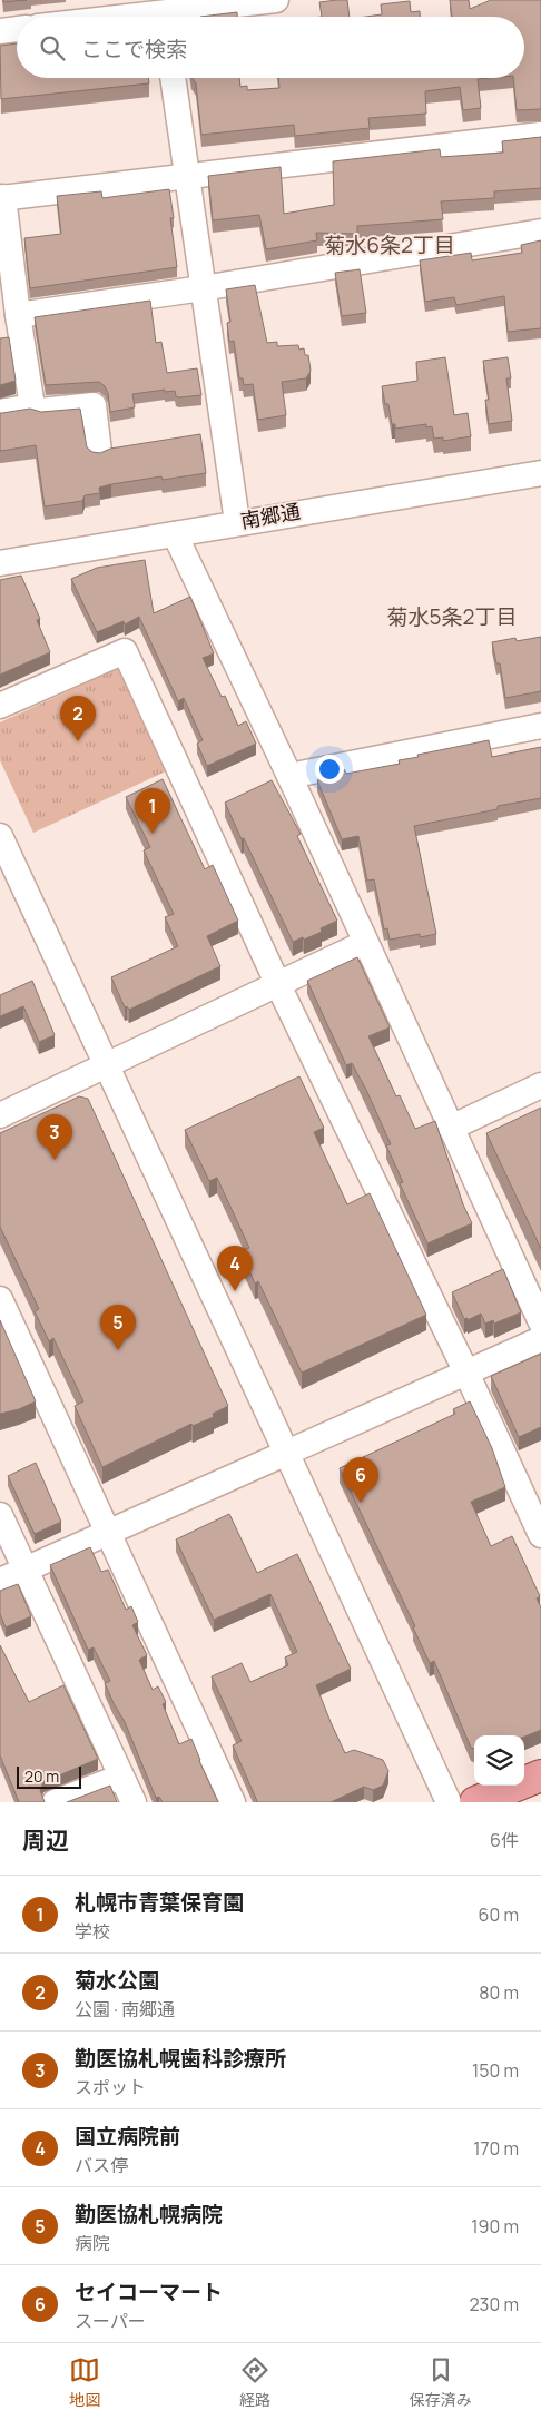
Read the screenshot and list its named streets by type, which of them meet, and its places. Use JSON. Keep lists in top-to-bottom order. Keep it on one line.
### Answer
{"streets":{"street":["南郷通"]},"districts":["菊水6条2丁目","菊水5条2丁目"],"scale_bar":"20 m","page":{"search":"ここで検索","pins":["2","1","3","4","5","6"],"scale":"20 m","heading":["周辺","6件"],"list":[{"mark":"1","name":"札幌市青葉保育園","note":"学校","value":"60 m"},{"mark":"2","name":"菊水公園","note":"公園 · 南郷通","value":"80 m"},{"mark":"3","name":"勤医協札幌歯科診療所","note":"スポット","value":"150 m"},{"mark":"4","name":"国立病院前","note":"バス停","value":"170 m"},{"mark":"5","name":"勤医協札幌病院","note":"病院","value":"190 m"},{"mark":"6","name":"セイコーマート","note":"スーパー","value":"230 m"}],"nav":["地図","経路","保存済み"]}}
